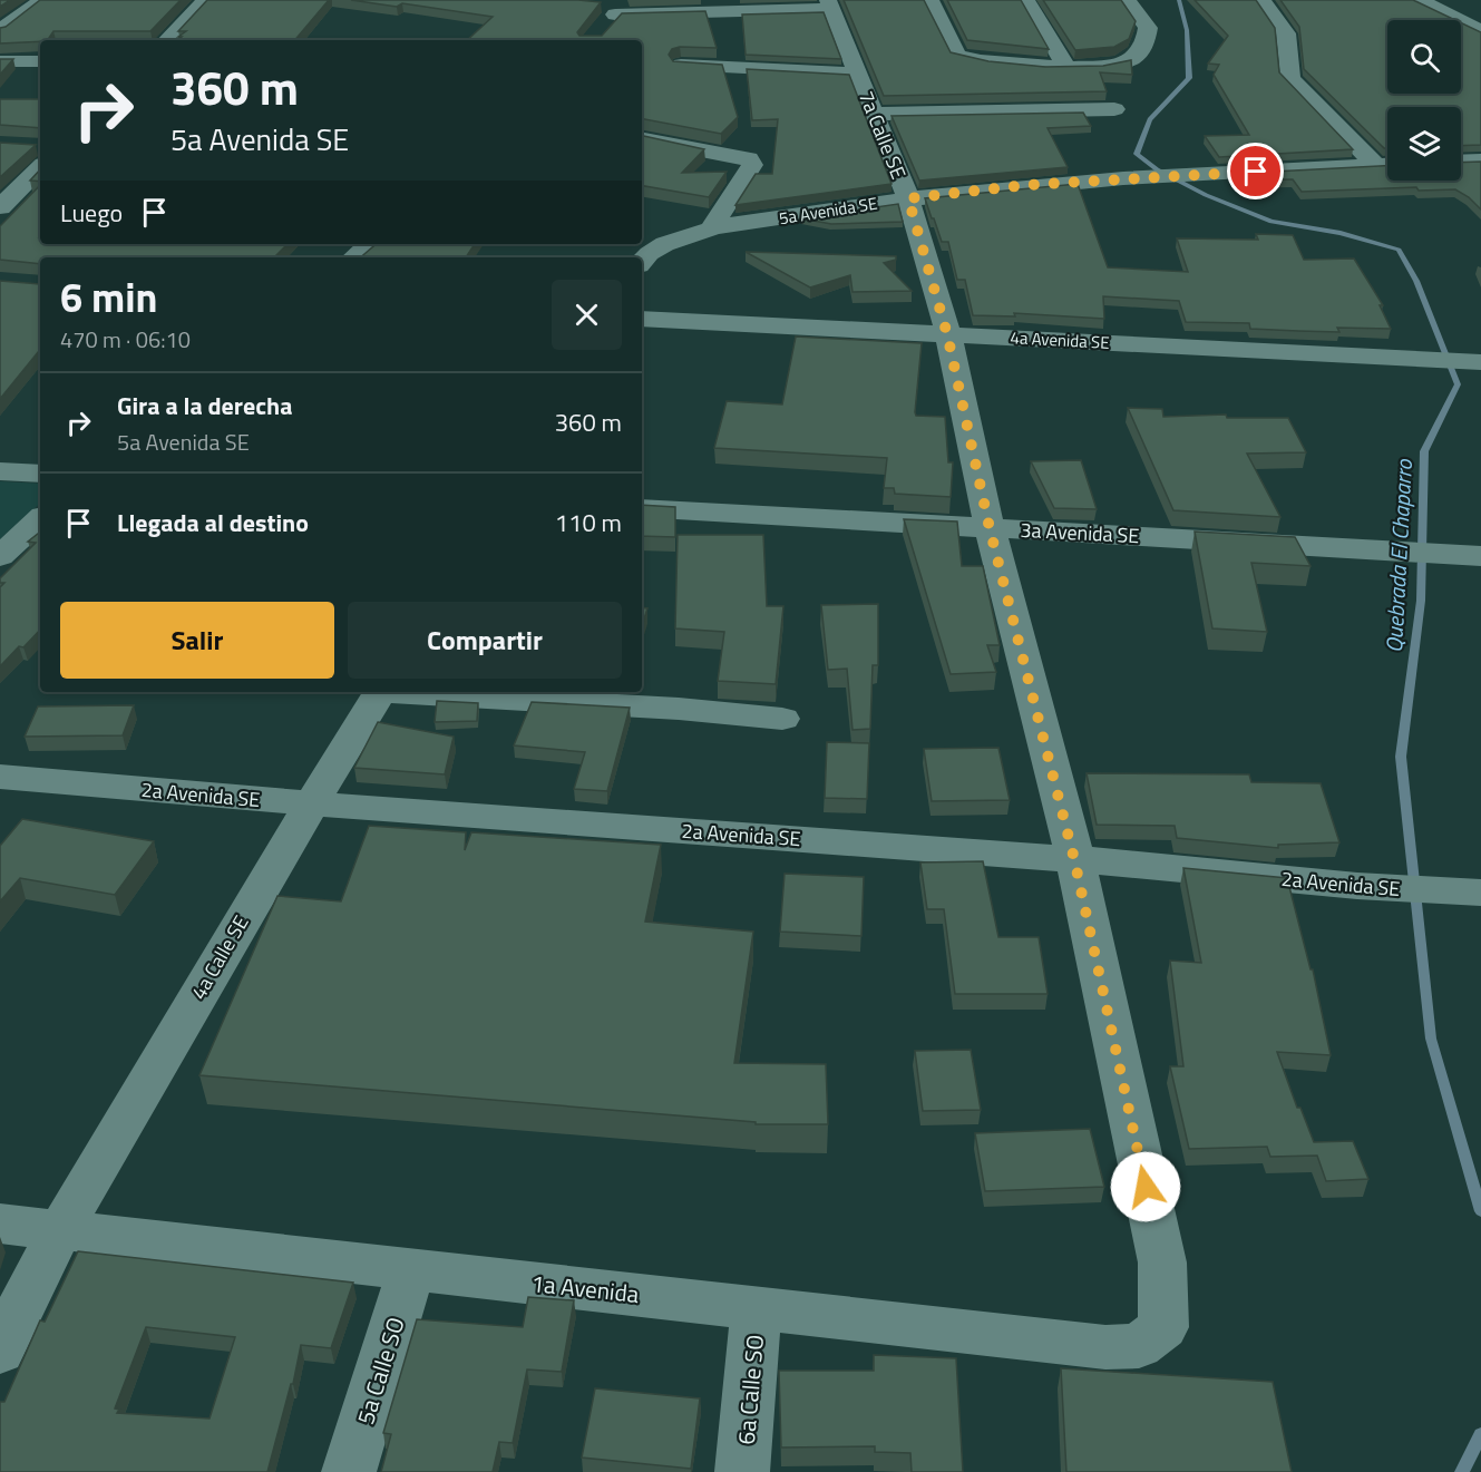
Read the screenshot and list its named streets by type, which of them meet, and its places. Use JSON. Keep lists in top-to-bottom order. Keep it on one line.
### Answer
{"streets":{"street":["7a Calle SE","5a Avenida SE","4a Avenida SE","3a Avenida SE","2a Avenida SE","4a Calle SE","1a Avenida","5a Calle SO","6a Calle SO"]},"crossings":[["7a Calle SE","5a Avenida SE"],["7a Calle SE","4a Avenida SE"],["7a Calle SE","3a Avenida SE"],["7a Calle SE","2a Avenida SE"],["7a Calle SE","1a Avenida"],["2a Avenida SE","4a Calle SE"],["4a Calle SE","1a Avenida"],["1a Avenida","5a Calle SO"],["1a Avenida","6a Calle SO"]],"water":["Quebrada El Chaparro"],"page":{"turn":["360 m","5a Avenida SE"],"then":"Luego","heading":["6 min","470 m · 06:10"],"list":[{"name":"Gira a la derecha","note":"5a Avenida SE","value":"360 m"},{"name":"Llegada al destino","value":"110 m"}],"buttons":["Salir","Compartir"]}}
